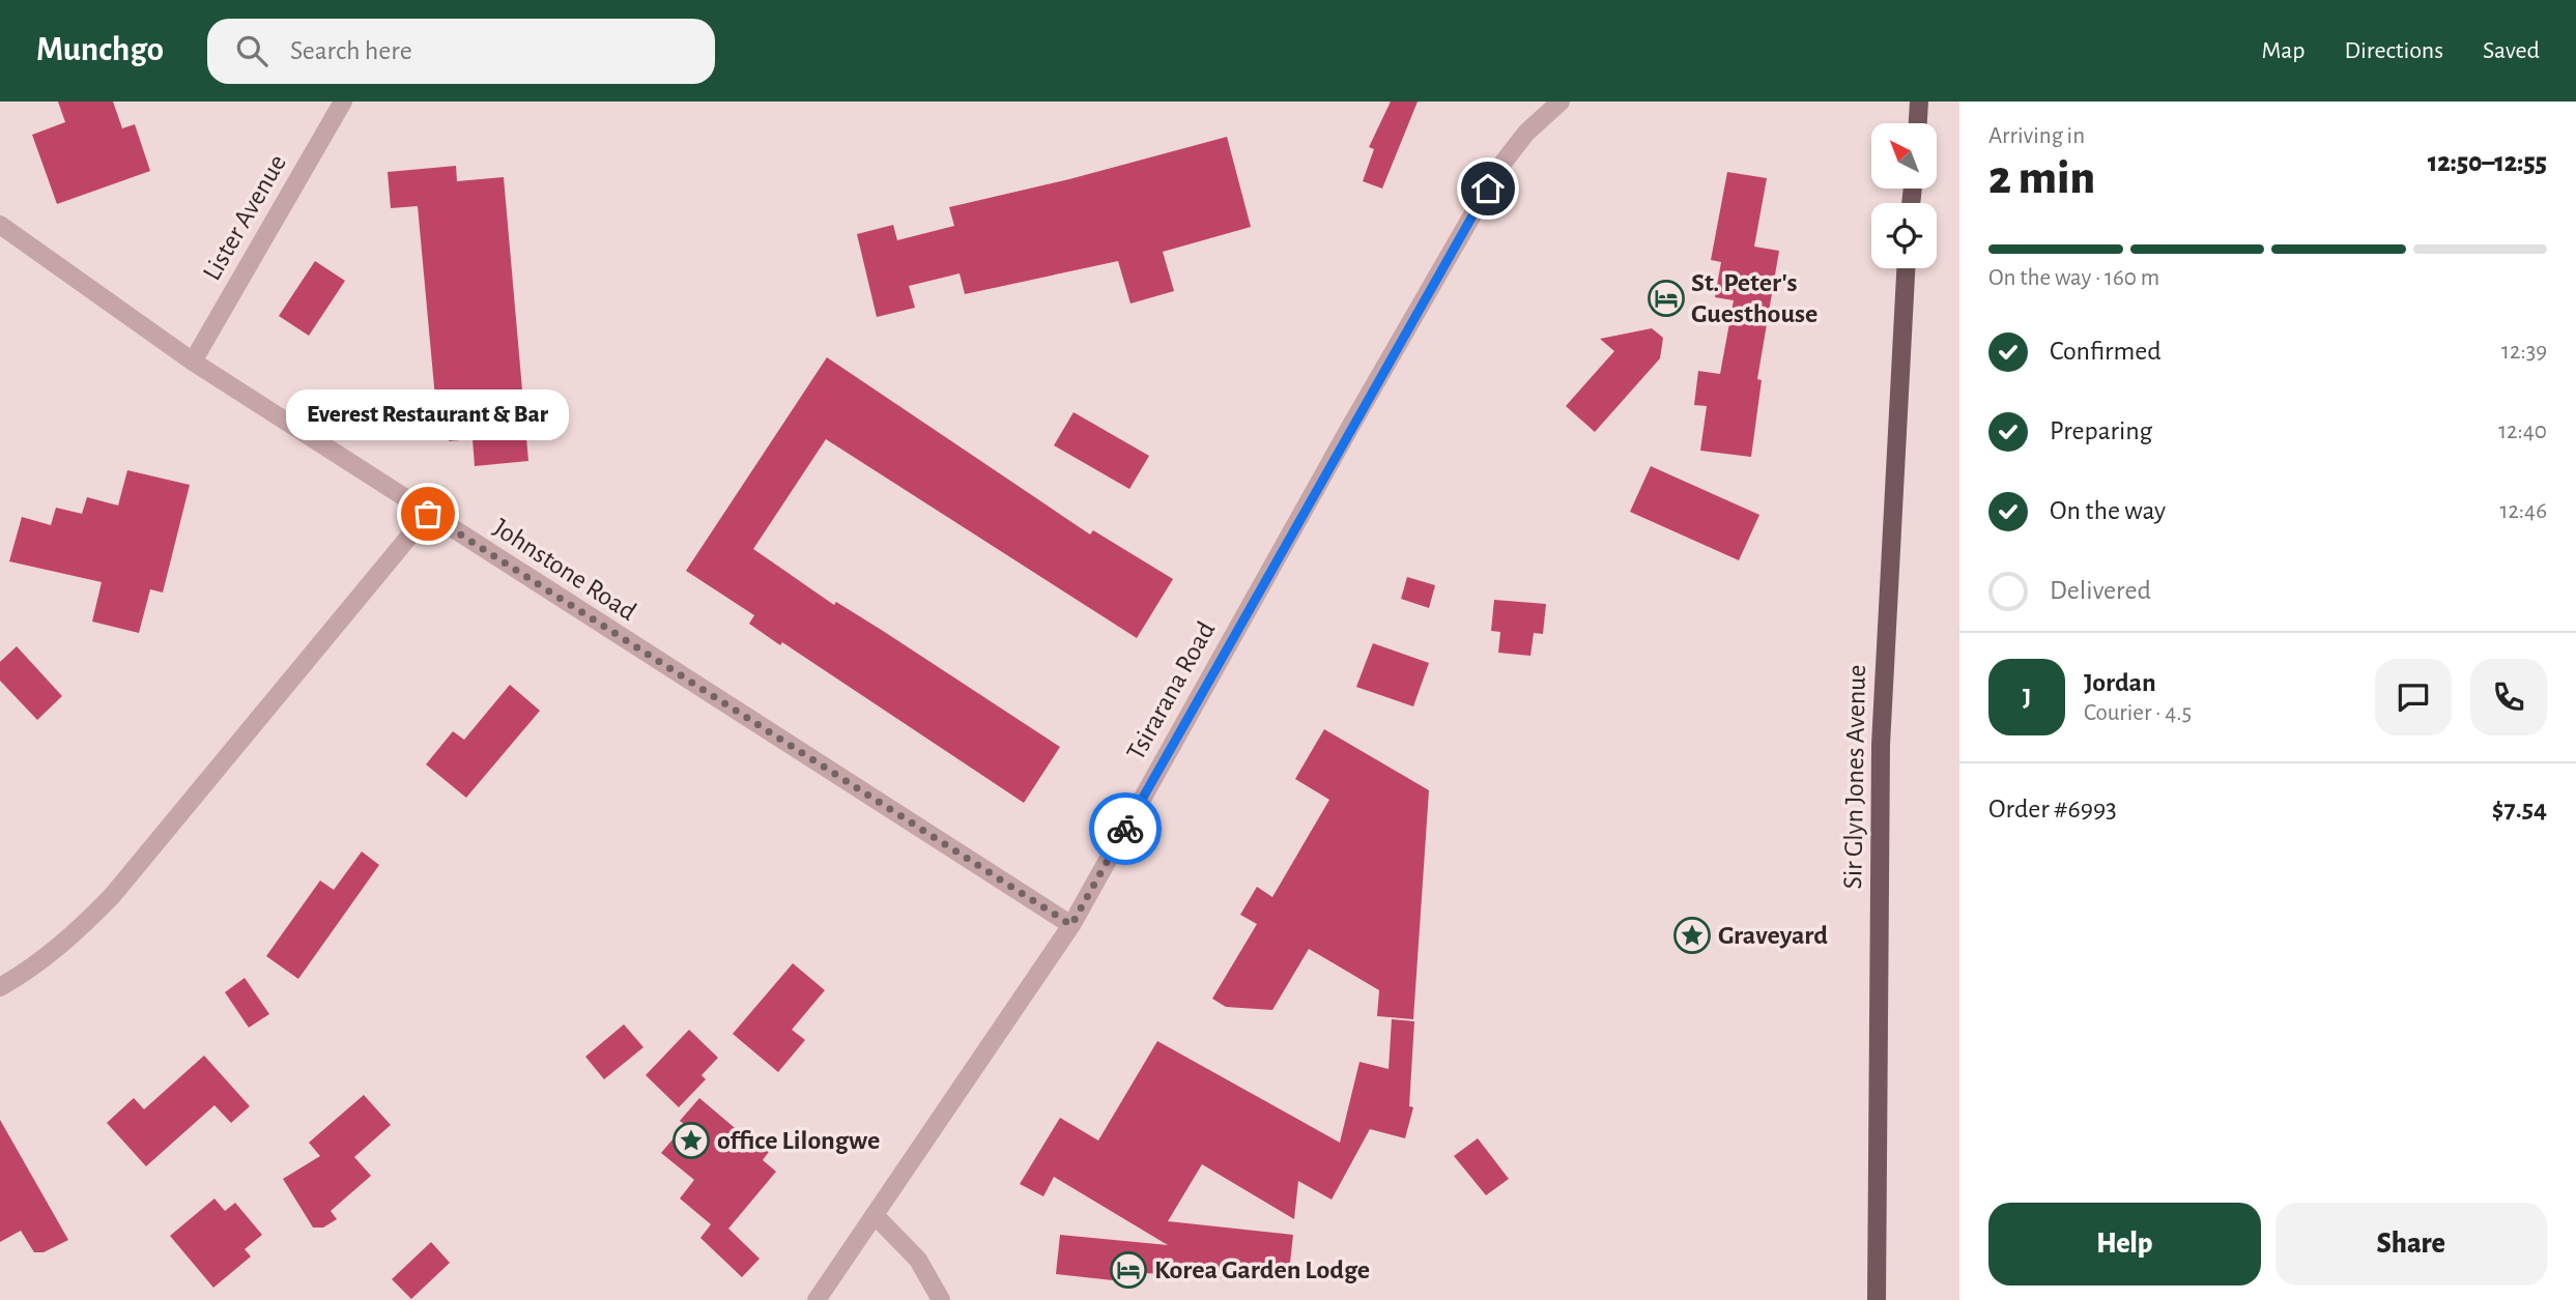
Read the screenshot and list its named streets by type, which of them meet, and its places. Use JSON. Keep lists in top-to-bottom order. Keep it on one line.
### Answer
{"streets":{"main road":["Sir Glyn Jones Avenue"],"street":["Lister Avenue","Johnstone Road","Tsirarana Road"]},"crossings":[["Lister Avenue","Johnstone Road"],["Johnstone Road","Tsirarana Road"]],"places":{"hotel":["St. Peter's Guesthouse","Korea Garden Lodge"],"other":["Everest Restaurant & Bar"],"place":["Graveyard","office Lilongwe"]},"north":"top left","page":{"header":"Munchgo","search":"Search here","nav":["Map","Directions","Saved"],"heading":["2 min","Arriving in","12:50–12:55"],"panel":["Jordan","Courier · 4.5","Order #6993","$7.54"],"bar":"On the way · 160 m","list":[["Confirmed","12:39"],["Preparing","12:40"],["On the way","12:46"],"Delivered"],"bubble":"Everest Restaurant & Bar","round":"J","buttons":["Help","Share"]}}
